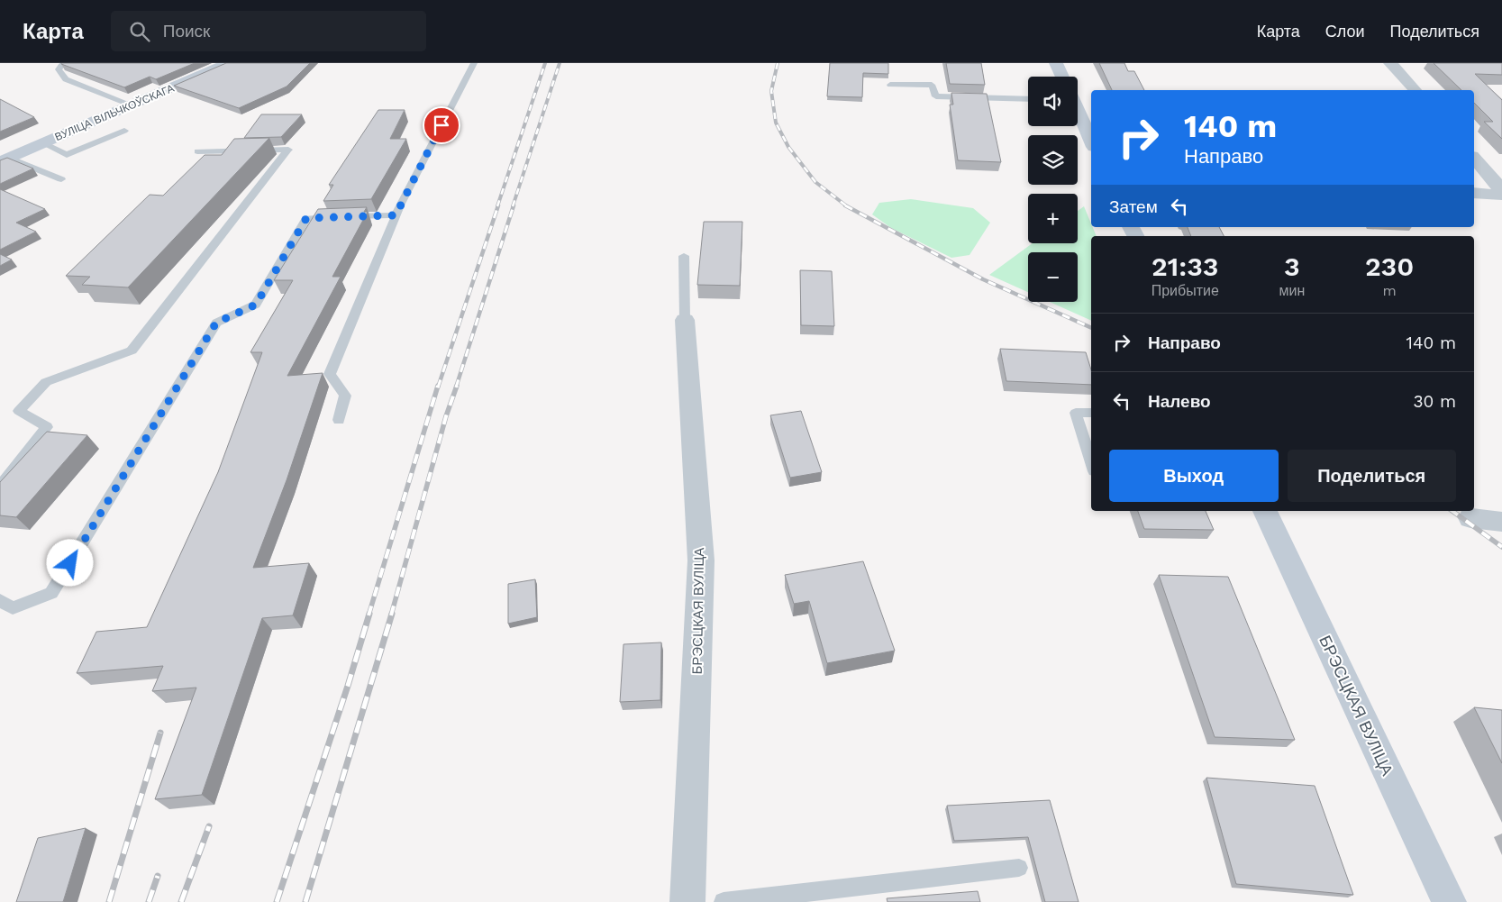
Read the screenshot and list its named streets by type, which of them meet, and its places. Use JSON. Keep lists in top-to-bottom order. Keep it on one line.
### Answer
{"streets":{"main road":["ВУЛІЦА ВІЛЬЧКОЎСКАГА","БРЭСЦКАЯ ВУЛІЦА"]},"page":{"header":"Карта","search":"Поиск","nav":["Карта","Слои","Поделиться"],"map_buttons":["+","−"],"turn":["140 m","Направо"],"then":"Затем","eta":["21:33","Прибытие","3","мин","230","m"],"list":[{"name":"Направо","value":"140 m"},{"name":"Налево","value":"30 m"}],"buttons":["Выход","Поделиться"]}}
